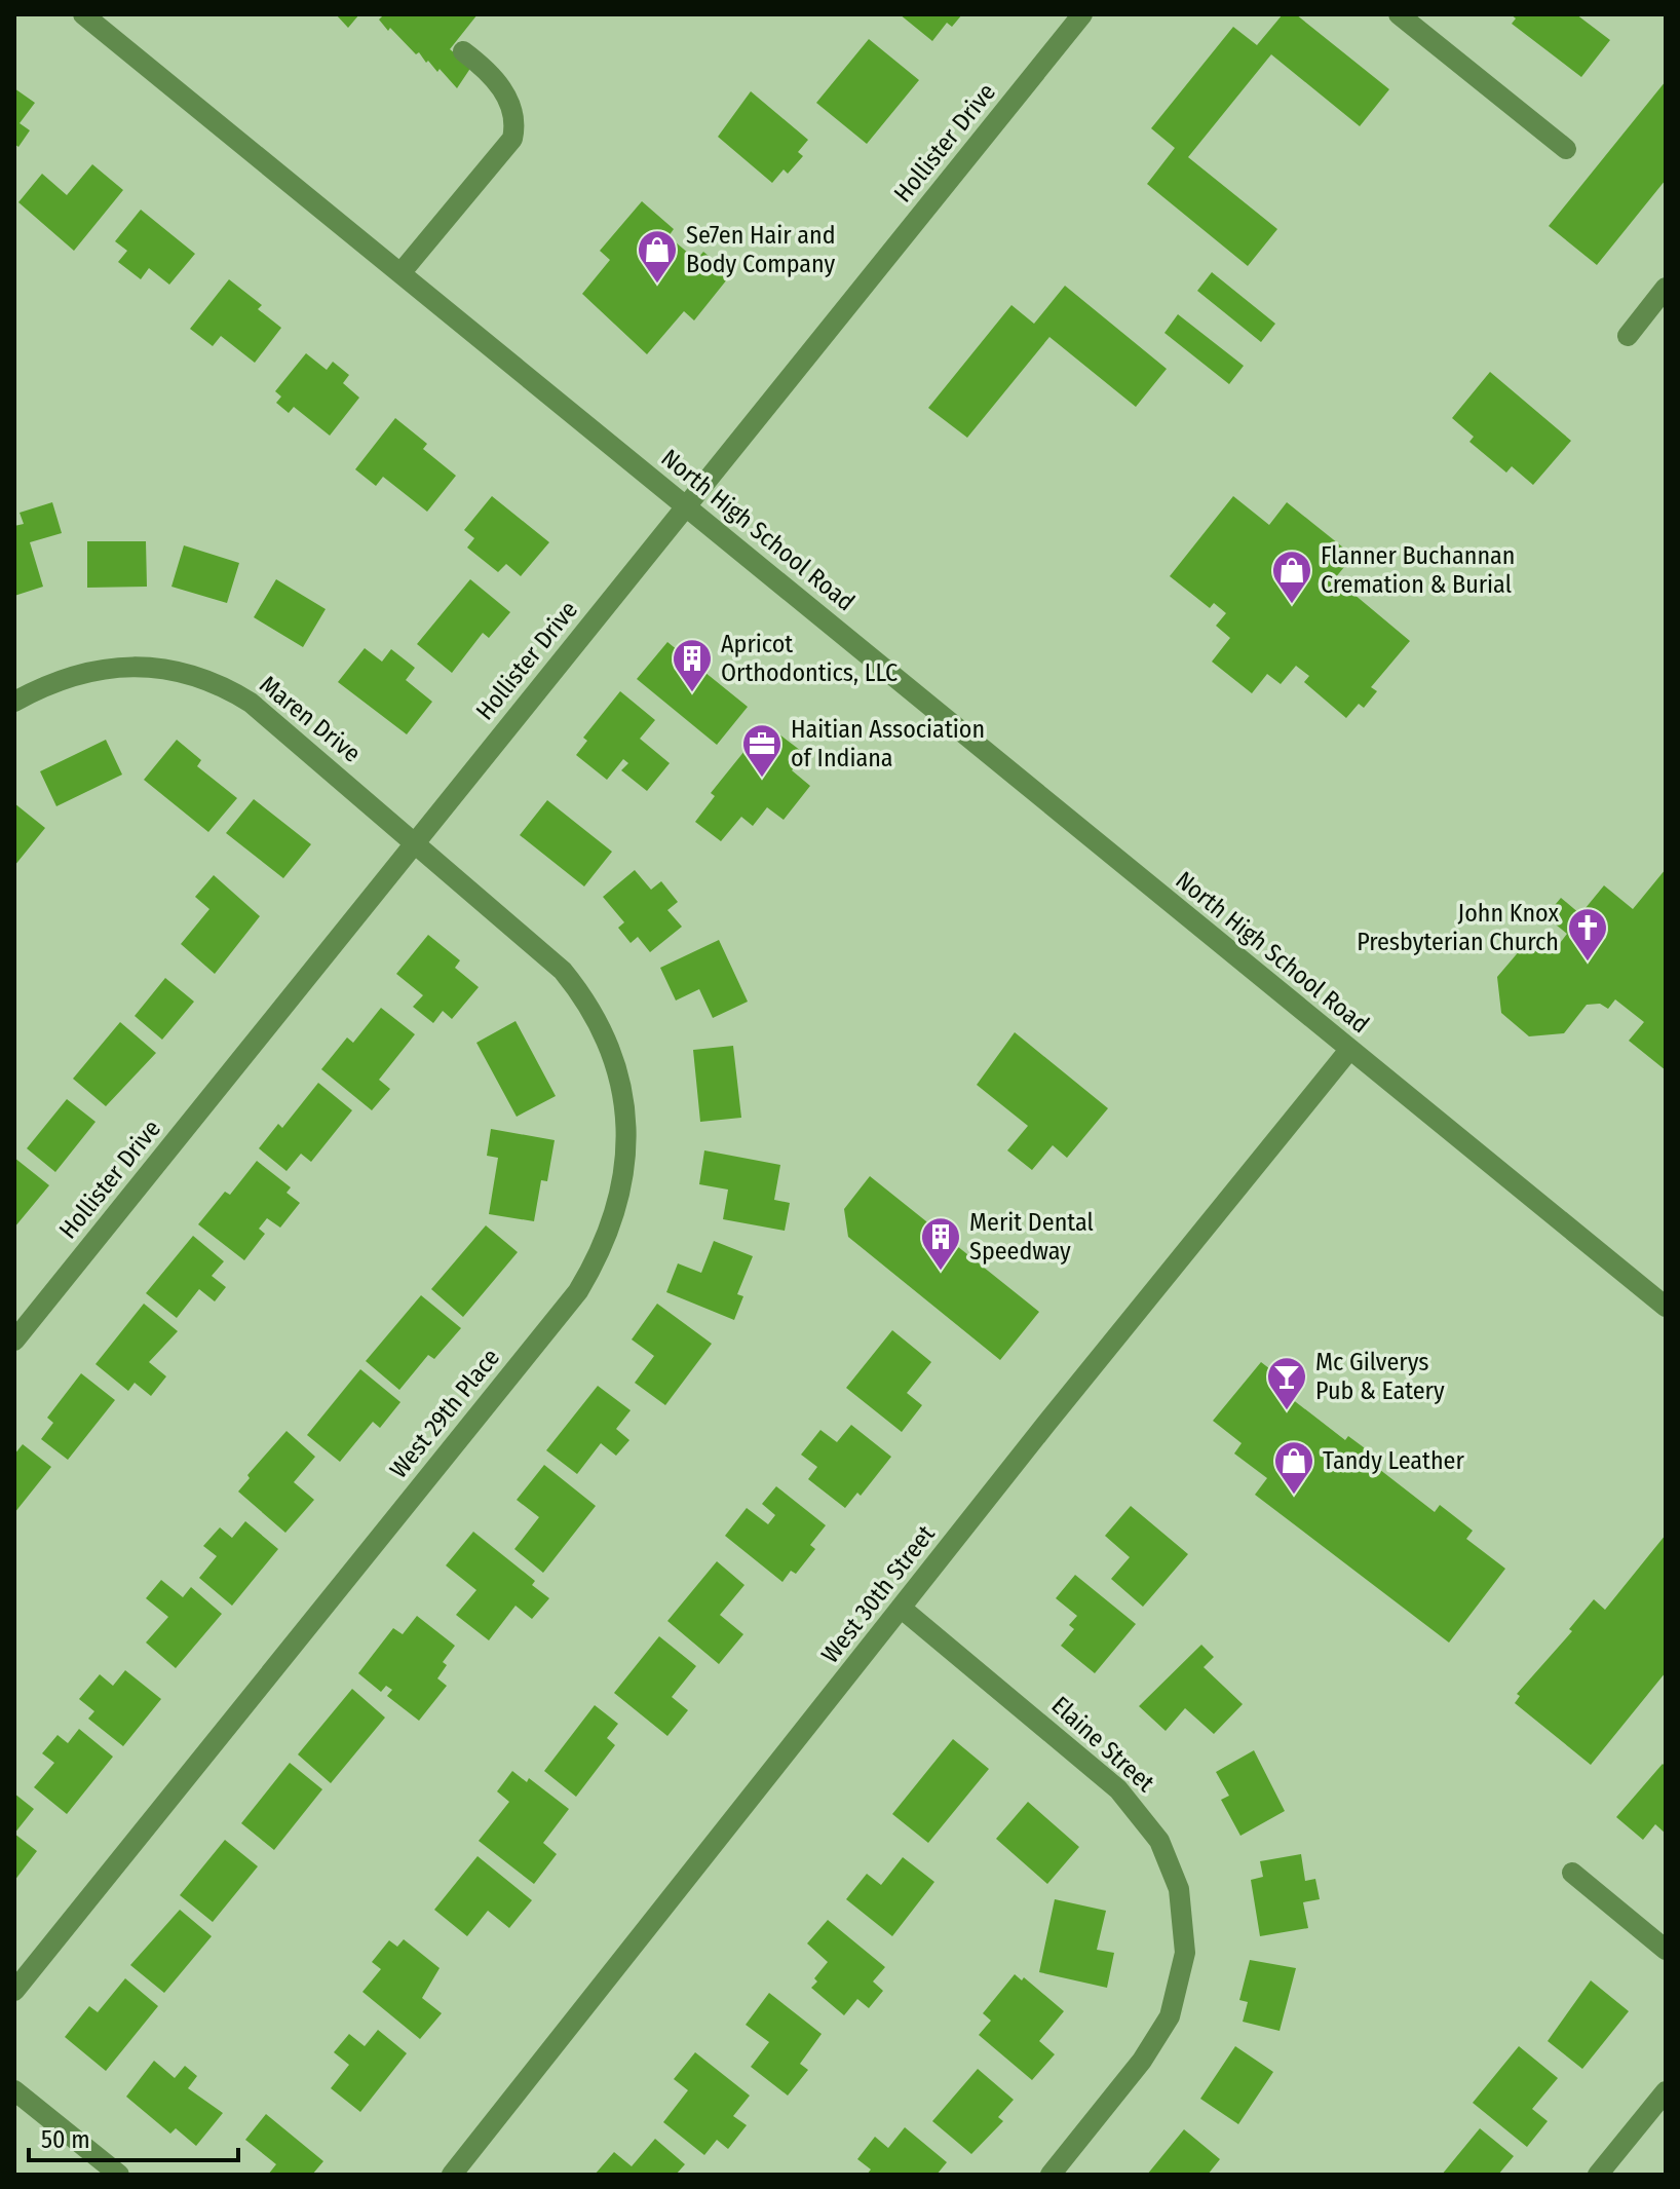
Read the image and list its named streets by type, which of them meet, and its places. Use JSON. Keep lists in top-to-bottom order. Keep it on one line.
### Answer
{"streets":{"street":["Hollister Drive","North High School Road","Maren Drive","West 29th Place","West 30th Street","Elaine Street"]},"crossings":[["Hollister Drive","North High School Road"],["Hollister Drive","Maren Drive"],["Hollister Drive","West 29th Place"],["North High School Road","West 30th Street"],["Maren Drive","West 29th Place"],["West 30th Street","Elaine Street"]],"places":{"shop":["Se7en Hair and Body Company","Flanner Buchannan Cremation & Burial","Tandy Leather"],"building":["Apricot Orthodontics, LLC","Merit Dental Speedway"],"office":["Haitian Association of Indiana"],"church":["John Knox Presbyterian Church"],"bar":["Mc Gilverys Pub & Eatery"]},"scale_bar":"50 m"}
